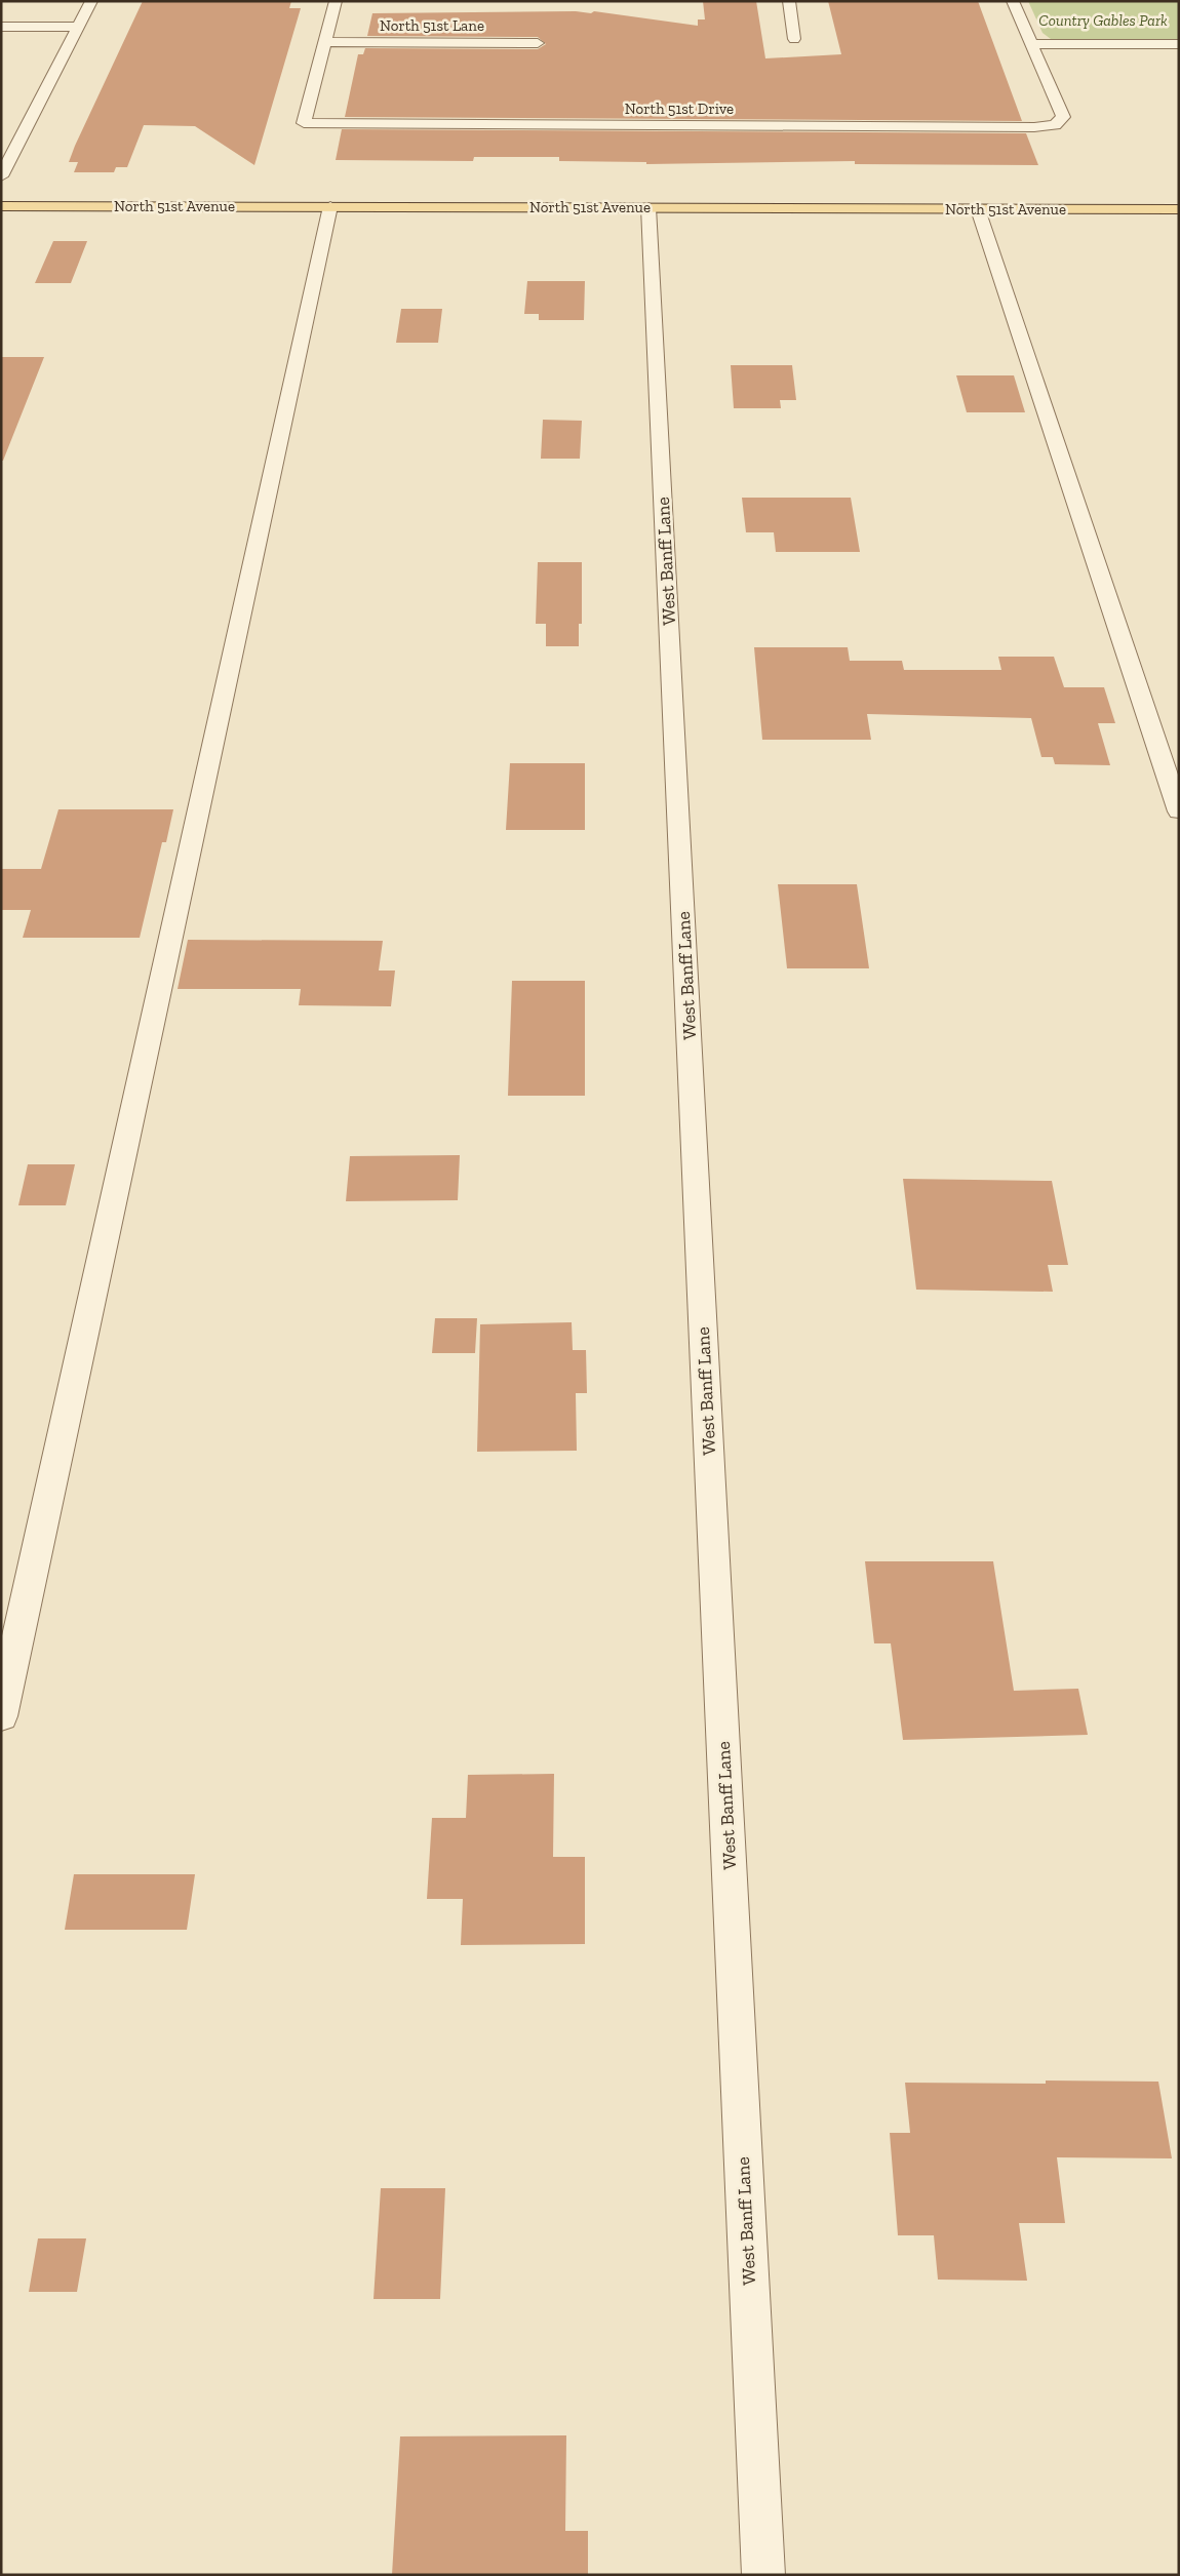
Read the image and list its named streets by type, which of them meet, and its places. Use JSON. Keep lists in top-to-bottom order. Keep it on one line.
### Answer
{"streets":{"main road":["North 51st Avenue"],"street":["North 51st Lane","North 51st Drive","West Banff Lane"]},"crossings":[["North 51st Lane","North 51st Drive"],["North 51st Avenue","West Banff Lane"]],"parks":["Country Gables Park"]}
